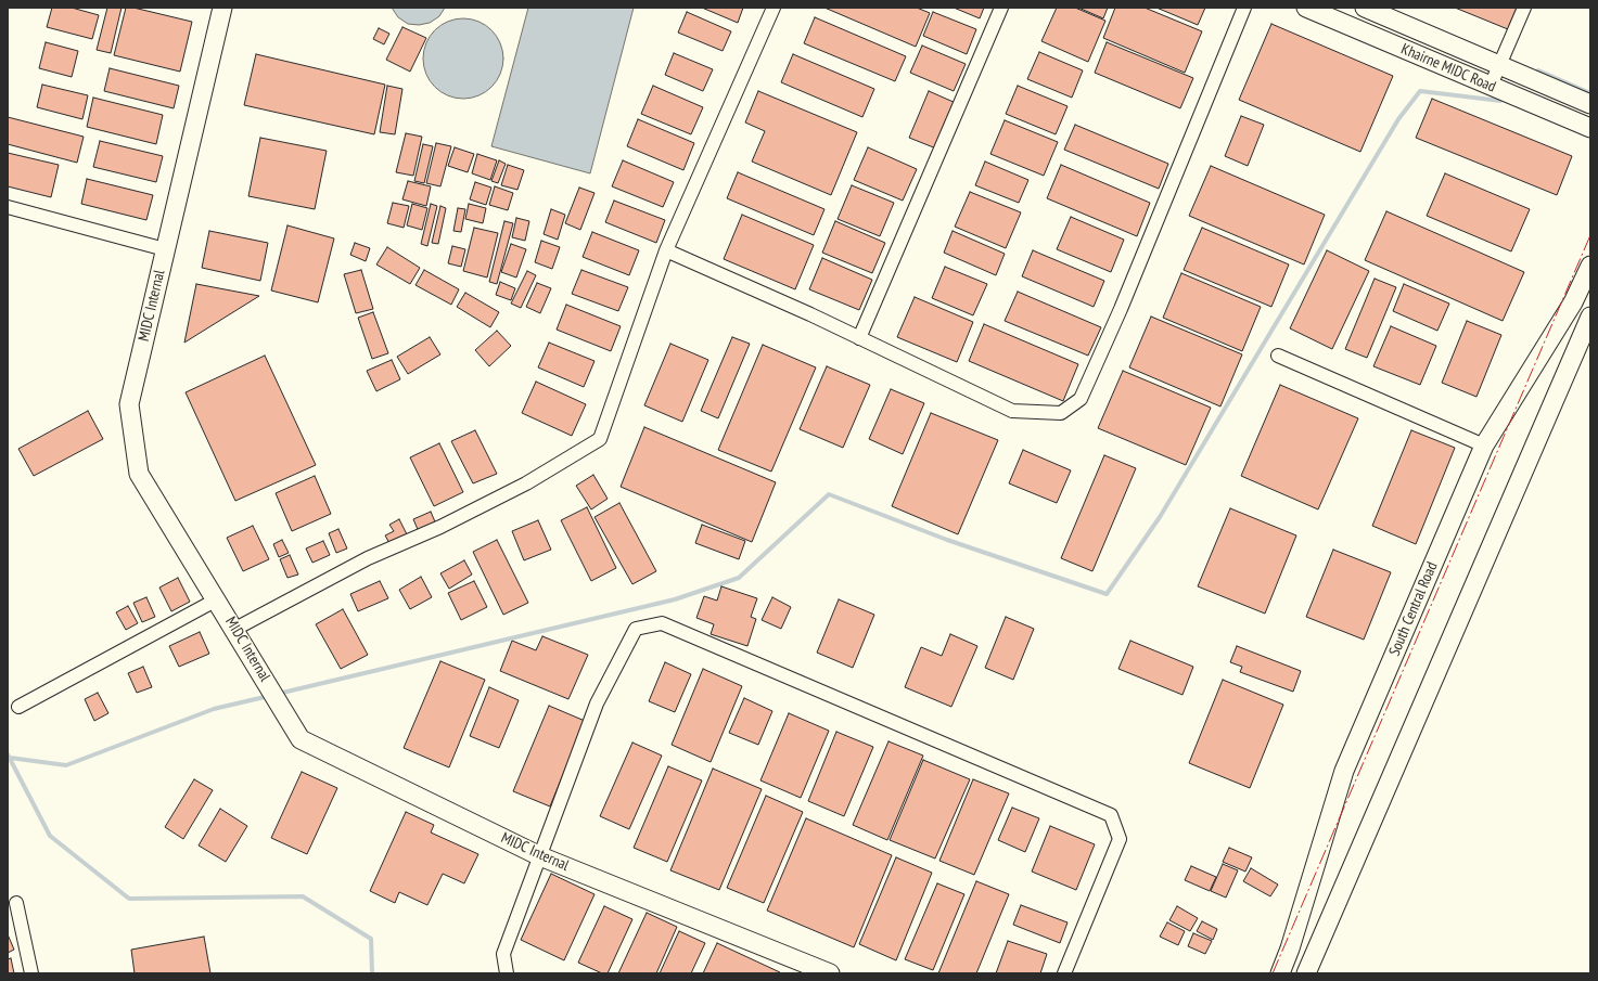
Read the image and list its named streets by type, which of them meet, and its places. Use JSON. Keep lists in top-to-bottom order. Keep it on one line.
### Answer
{"streets":{"main road":["Khairne MIDC Road","MIDC Internal","South Central Road"]}}
